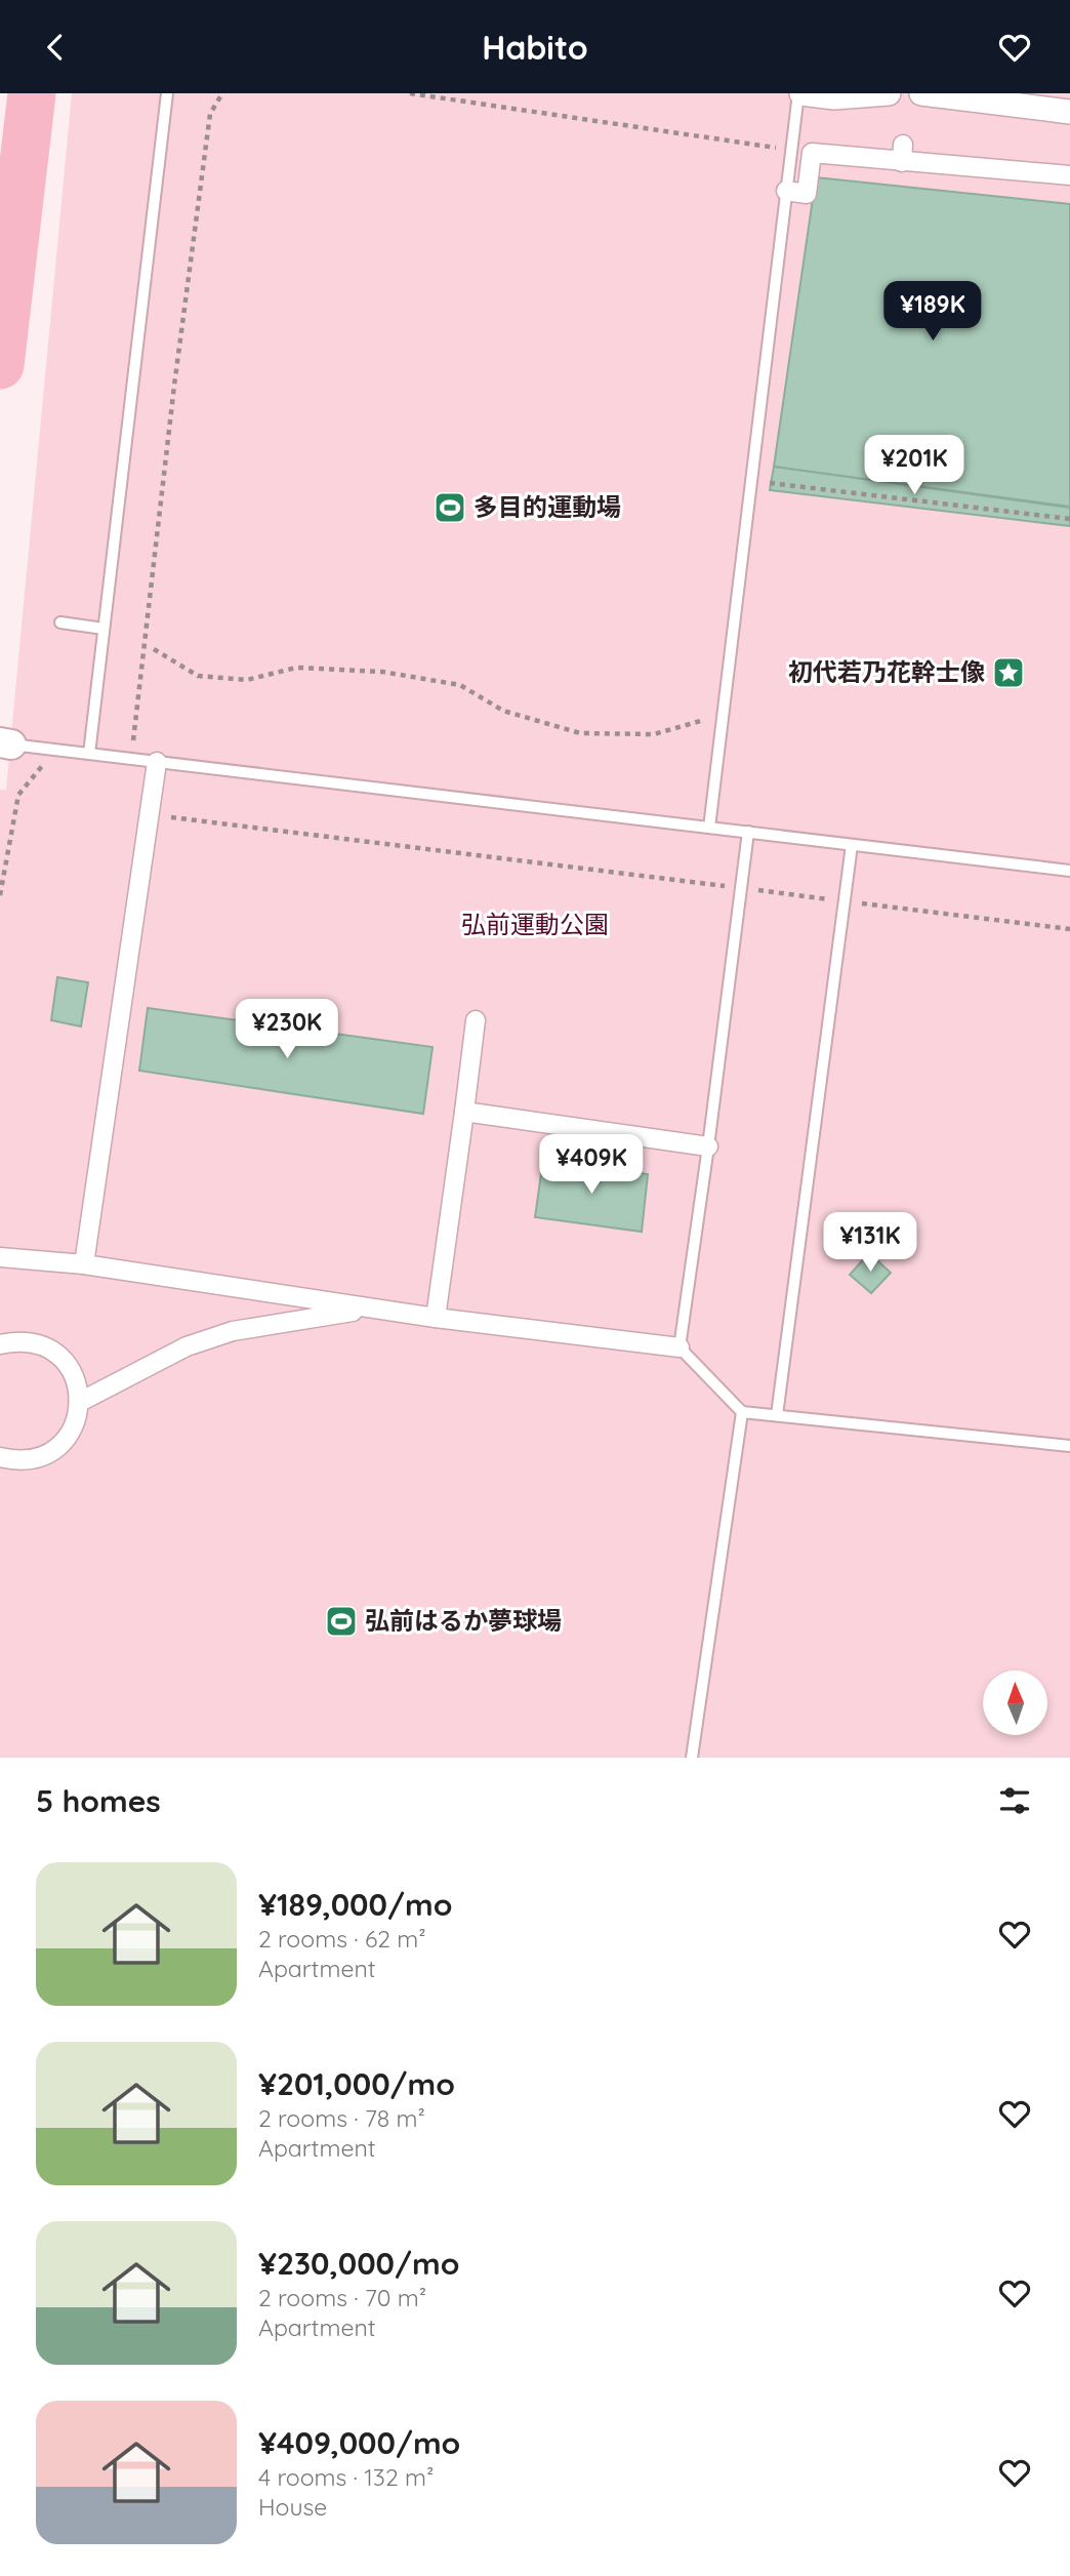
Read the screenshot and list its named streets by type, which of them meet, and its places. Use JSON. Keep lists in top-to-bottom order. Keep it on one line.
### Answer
{"parks":["弘前運動公園"],"places":{"sports":["多目的運動場","弘前はるか夢球場"],"place":["初代若乃花幹士像"]},"north":"top","page":{"header":"Habito","price":["¥189K","¥201K","¥230K","¥409K","¥131K"],"heading":"5 homes","list":[{"name":"¥189,000/mo","note":"2 rooms · 62 m² · Apartment"},{"name":"¥201,000/mo","note":"2 rooms · 78 m² · Apartment"},{"name":"¥230,000/mo","note":"2 rooms · 70 m² · Apartment"},{"name":"¥409,000/mo","note":"4 rooms · 132 m² · House"}]}}
